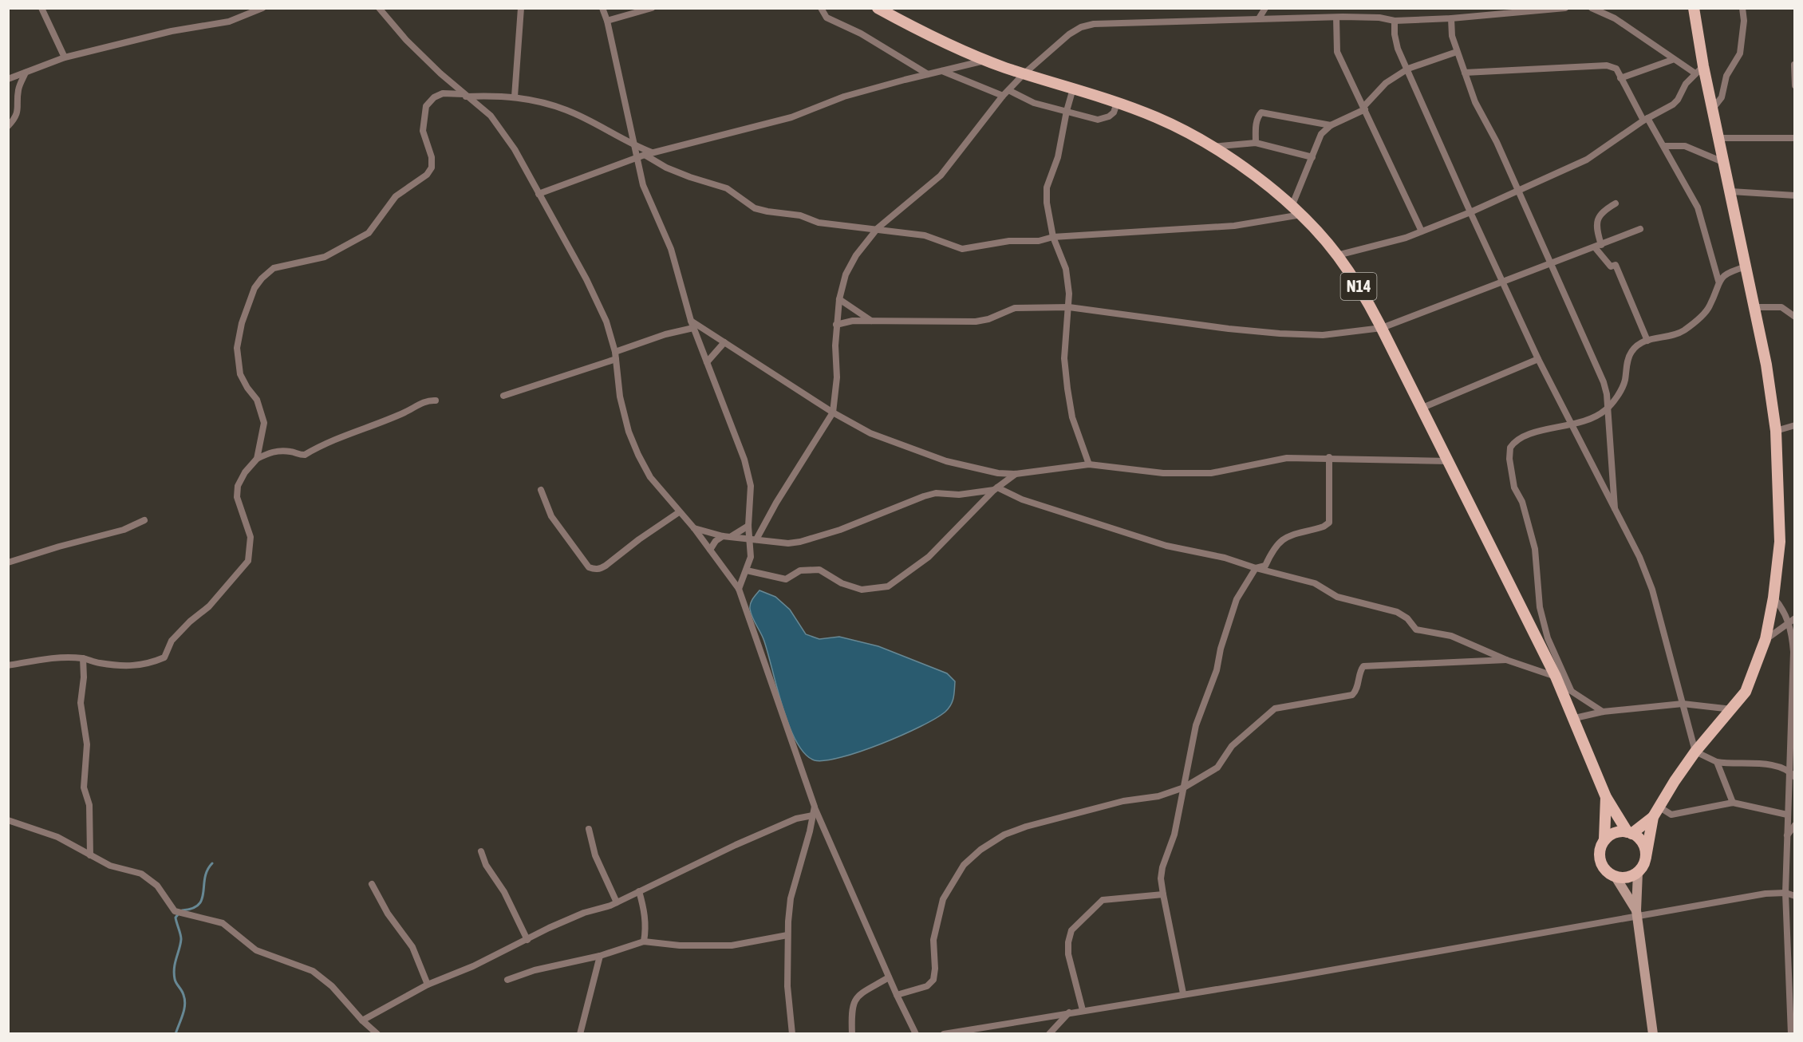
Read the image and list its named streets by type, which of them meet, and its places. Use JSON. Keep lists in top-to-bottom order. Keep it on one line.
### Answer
{"streets":{"main road":["N14"]}}
